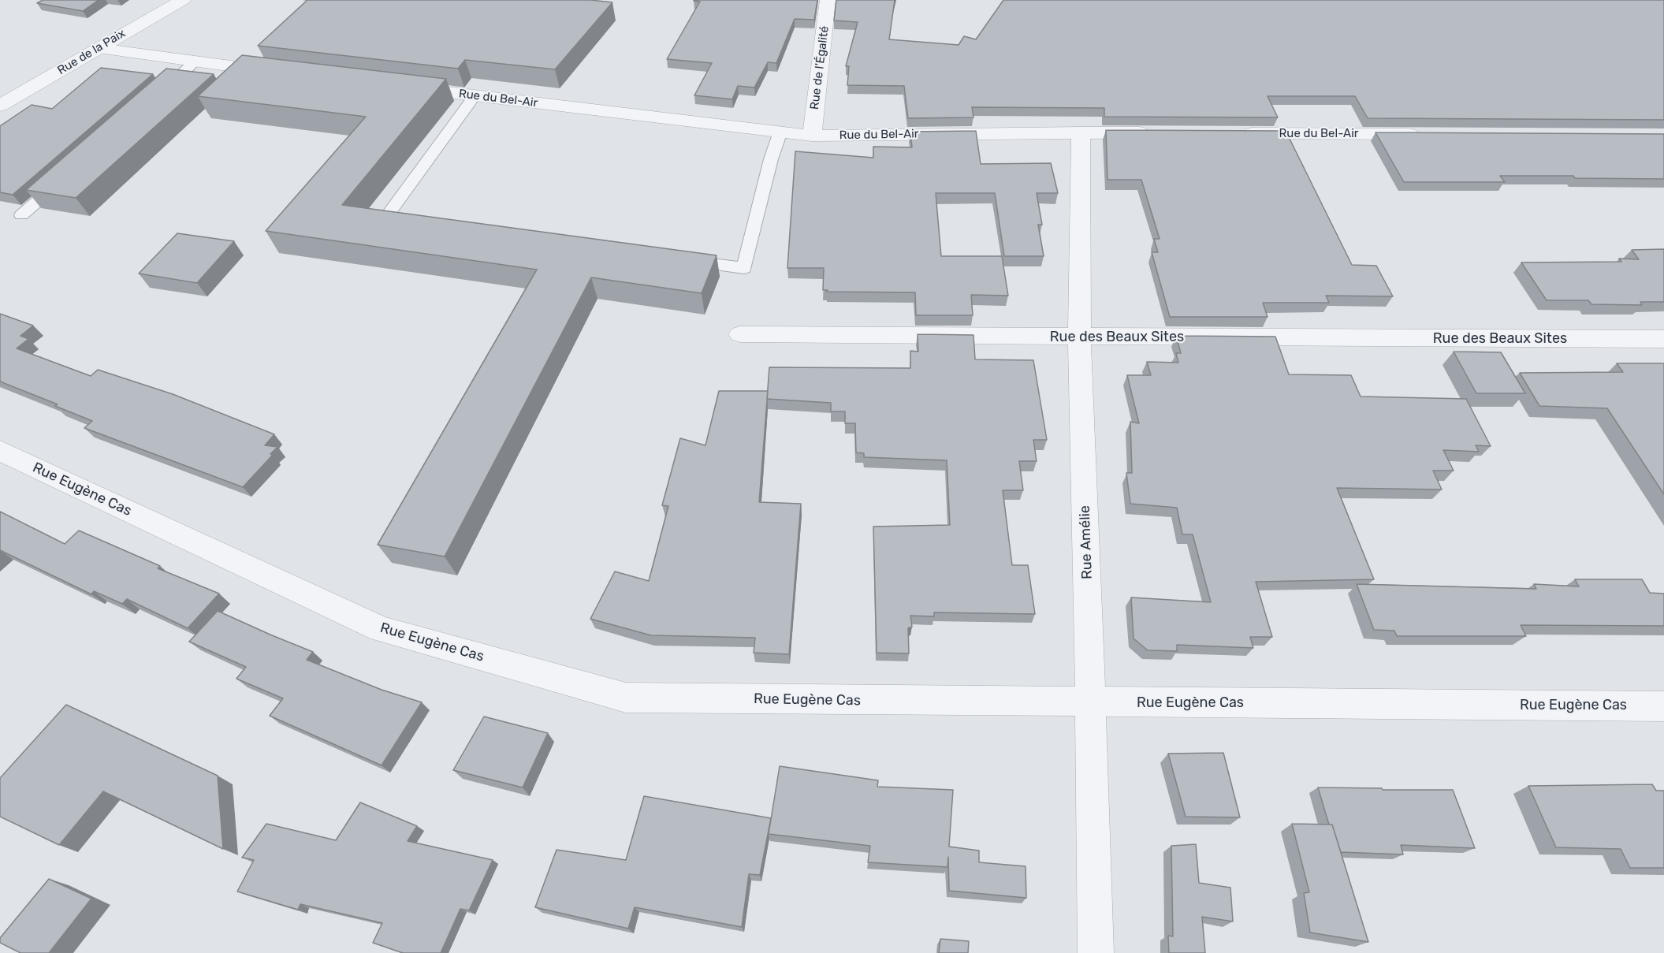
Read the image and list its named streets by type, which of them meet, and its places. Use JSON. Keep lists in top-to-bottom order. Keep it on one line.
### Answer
{"streets":{"street":["Rue de la Paix","Rue de l'Égalité","Rue du Bel-Air","Rue des Beaux Sites","Rue Eugène Cas","Rue Amélie"]},"crossings":[["Rue de l'Égalité","Rue du Bel-Air"],["Rue du Bel-Air","Rue Amélie"],["Rue des Beaux Sites","Rue Amélie"],["Rue Eugène Cas","Rue Amélie"]]}
